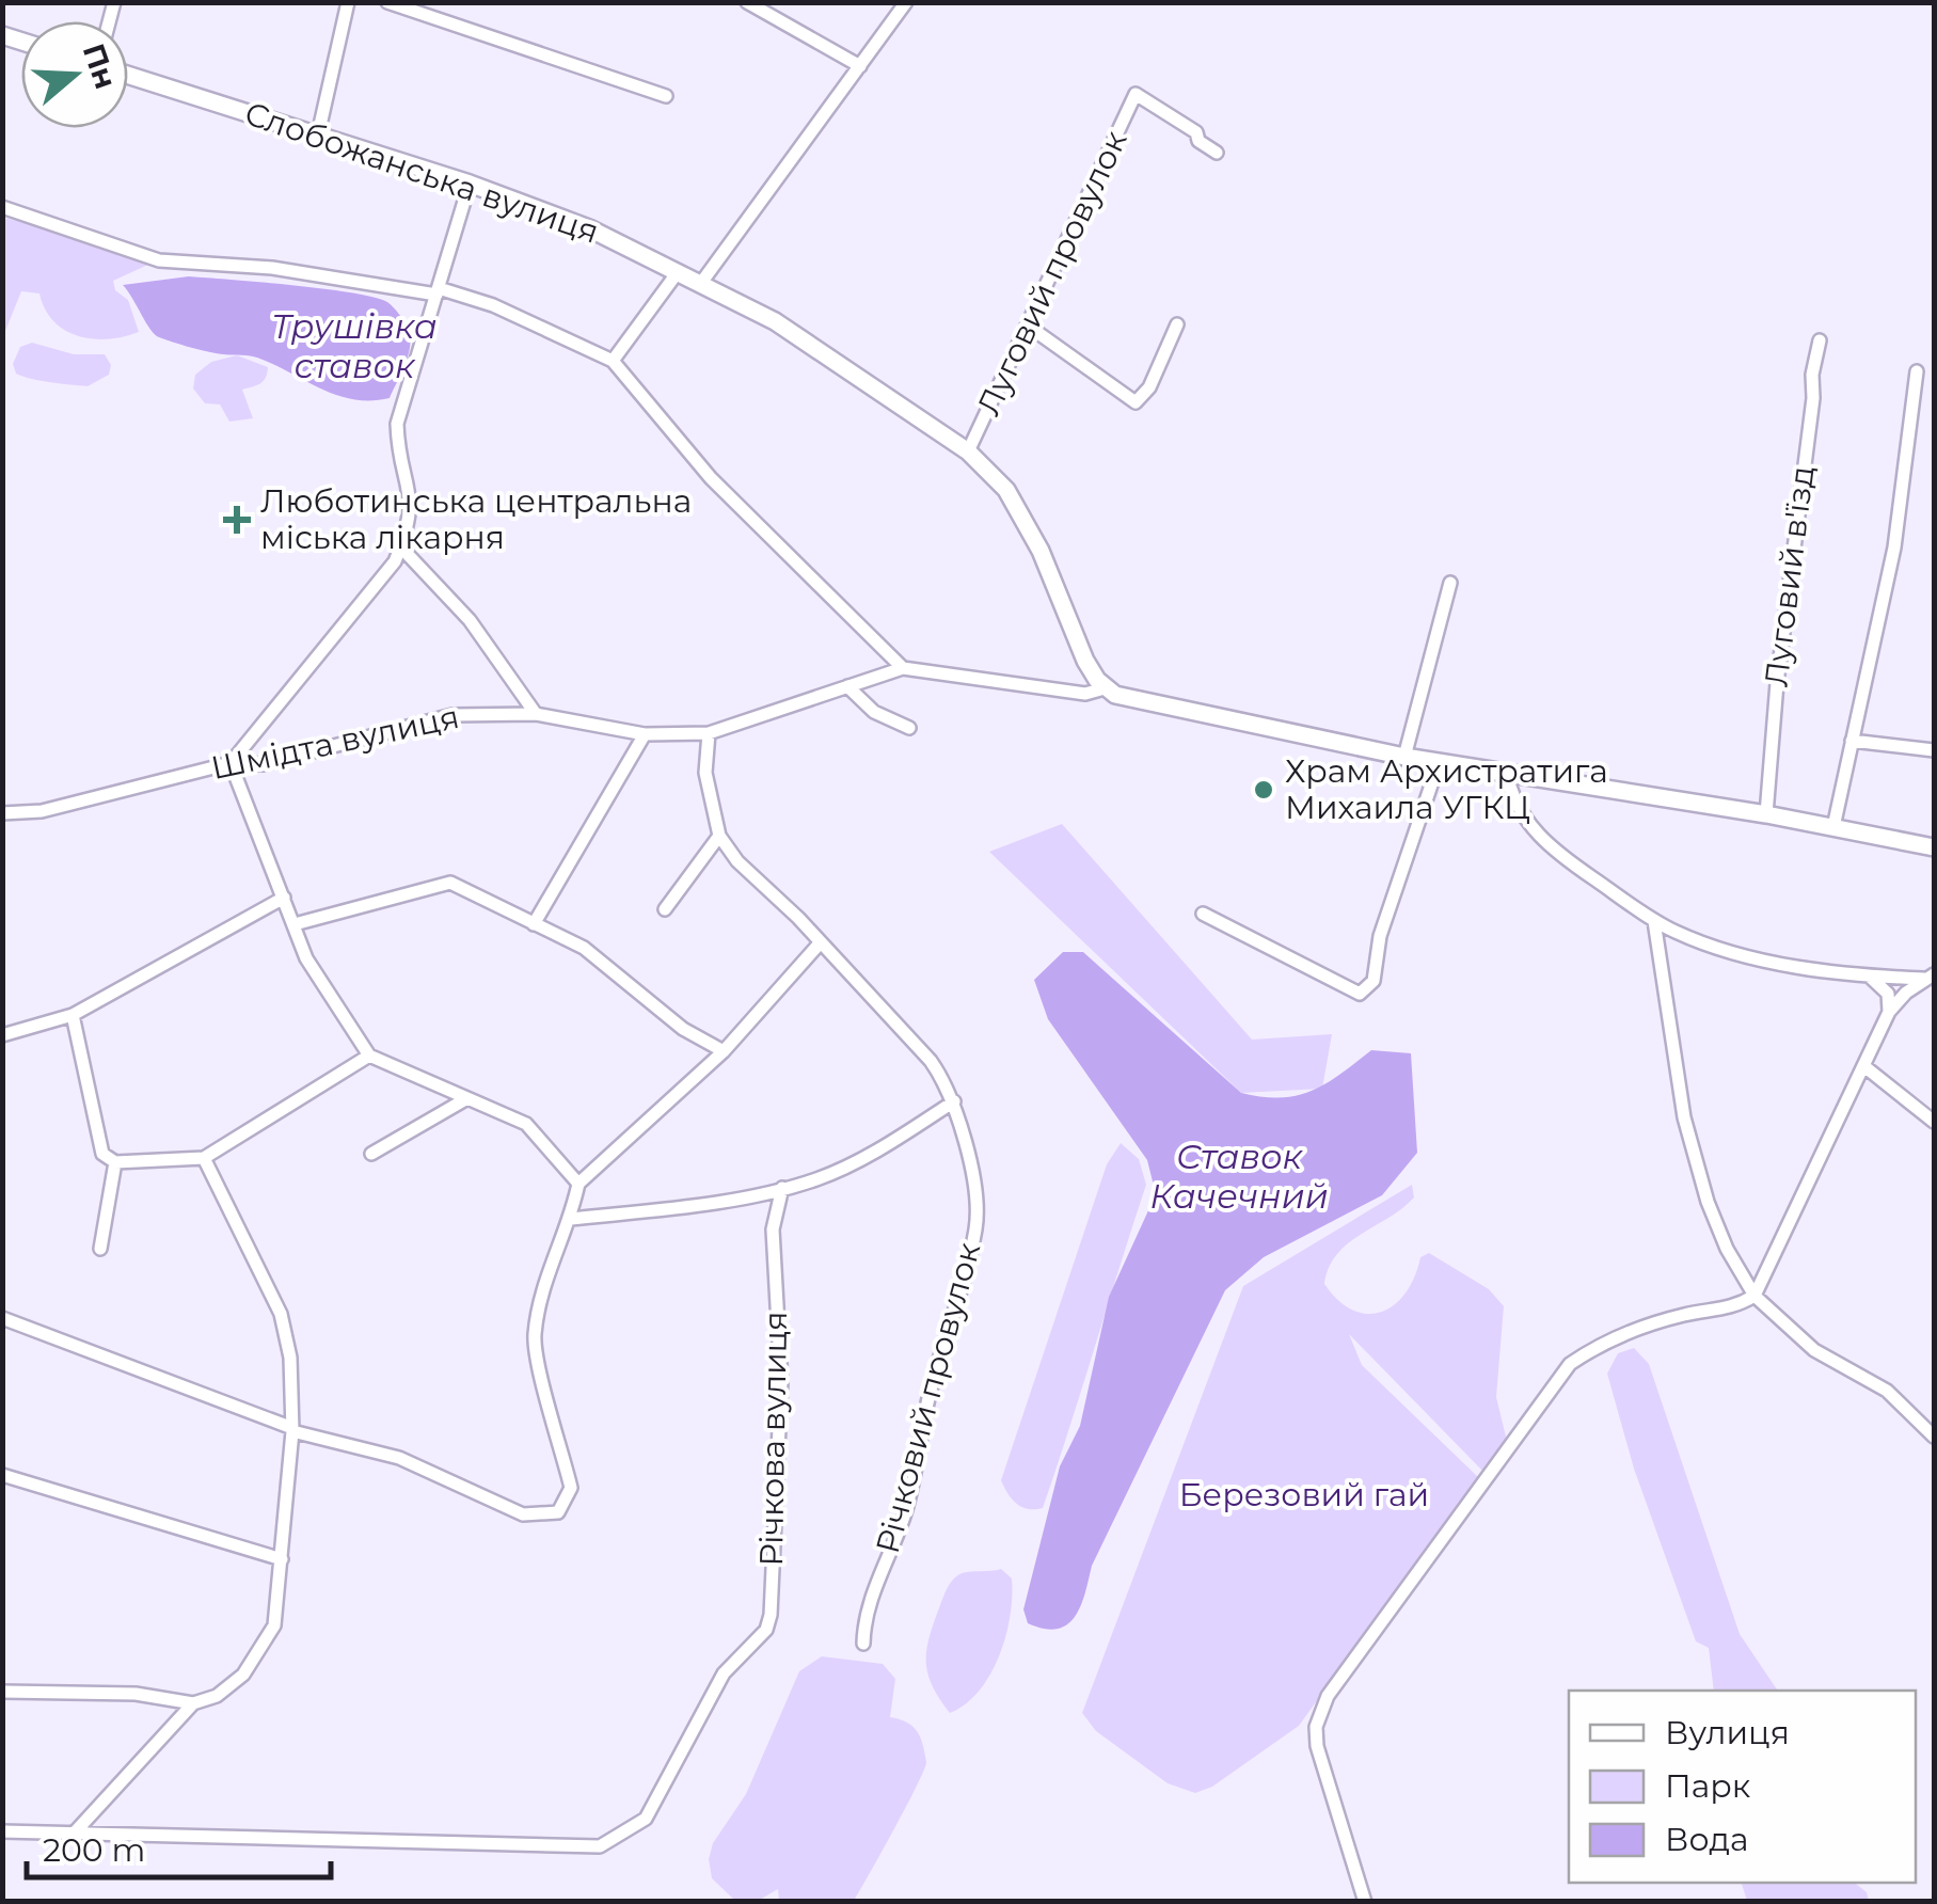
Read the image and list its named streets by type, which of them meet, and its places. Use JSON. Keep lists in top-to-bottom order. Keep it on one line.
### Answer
{"streets":{"street":["Слобожанська вулиця","Луговий провулок","Луговий в'їзд","Шмідта вулиця","Річковий провулок","Річкова вулиця"]},"crossings":[["Слобожанська вулиця","Луговий провулок"],["Слобожанська вулиця","Шмідта вулиця"],["Шмідта вулиця","Річковий провулок"]],"water":["Трушівка ставок","Ставок Качечний"],"parks":["Березовий гай"],"places":{"health":["Люботинська центральна міська лікарня"],"other":["Храм Архистратига Михаила УГКЦ"]},"legend":["Вулиця","Парк","Вода"],"scale_bar":"200 m","north":"right"}
